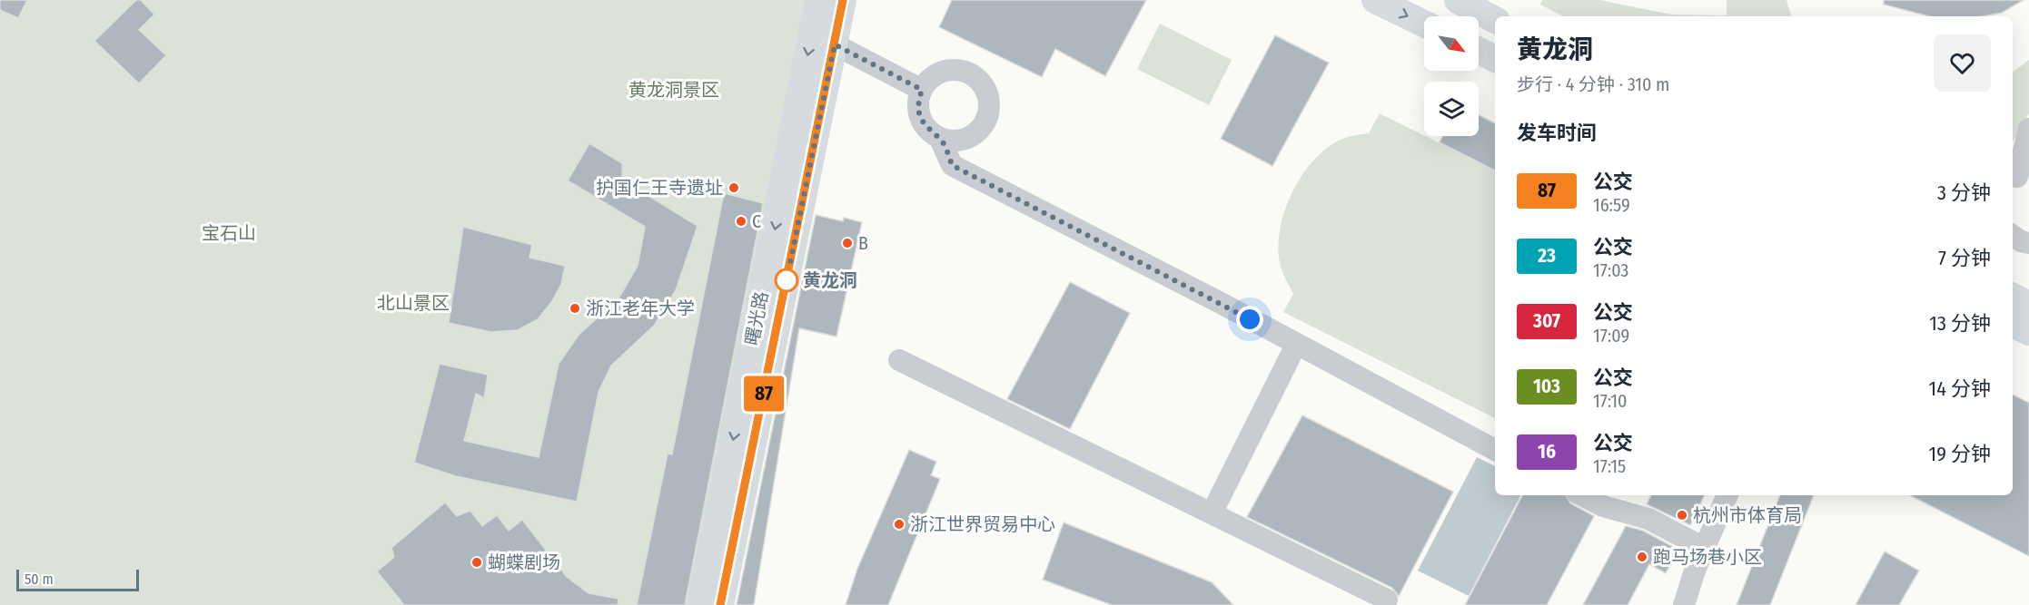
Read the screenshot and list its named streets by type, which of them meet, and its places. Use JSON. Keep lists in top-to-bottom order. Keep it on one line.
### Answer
{"streets":{"main road":["曙光路"]},"parks":["黄龙洞景区","宝石山","北山景区"],"places":["护国仁王寺遗址","C","B","黄龙洞","浙江老年大学","杭州市体育局","浙江世界贸易中心","跑马场巷小区","蝴蝶剧场"],"lines":["bus line 87"],"scale_bar":"50 m","north":"bottom right","page":{"on_map":"87","heading":[["黄龙洞","步行 · 4 分钟 · 310 m"],"发车时间"],"list":[{"mark":"87","name":"公交","note":"16:59","value":"3 分钟"},{"mark":"23","name":"公交","note":"17:03","value":"7 分钟"},{"mark":"307","name":"公交","note":"17:09","value":"13 分钟"},{"mark":"103","name":"公交","note":"17:10","value":"14 分钟"},{"mark":"16","name":"公交","note":"17:15","value":"19 分钟"}],"scale":"50 m"}}
